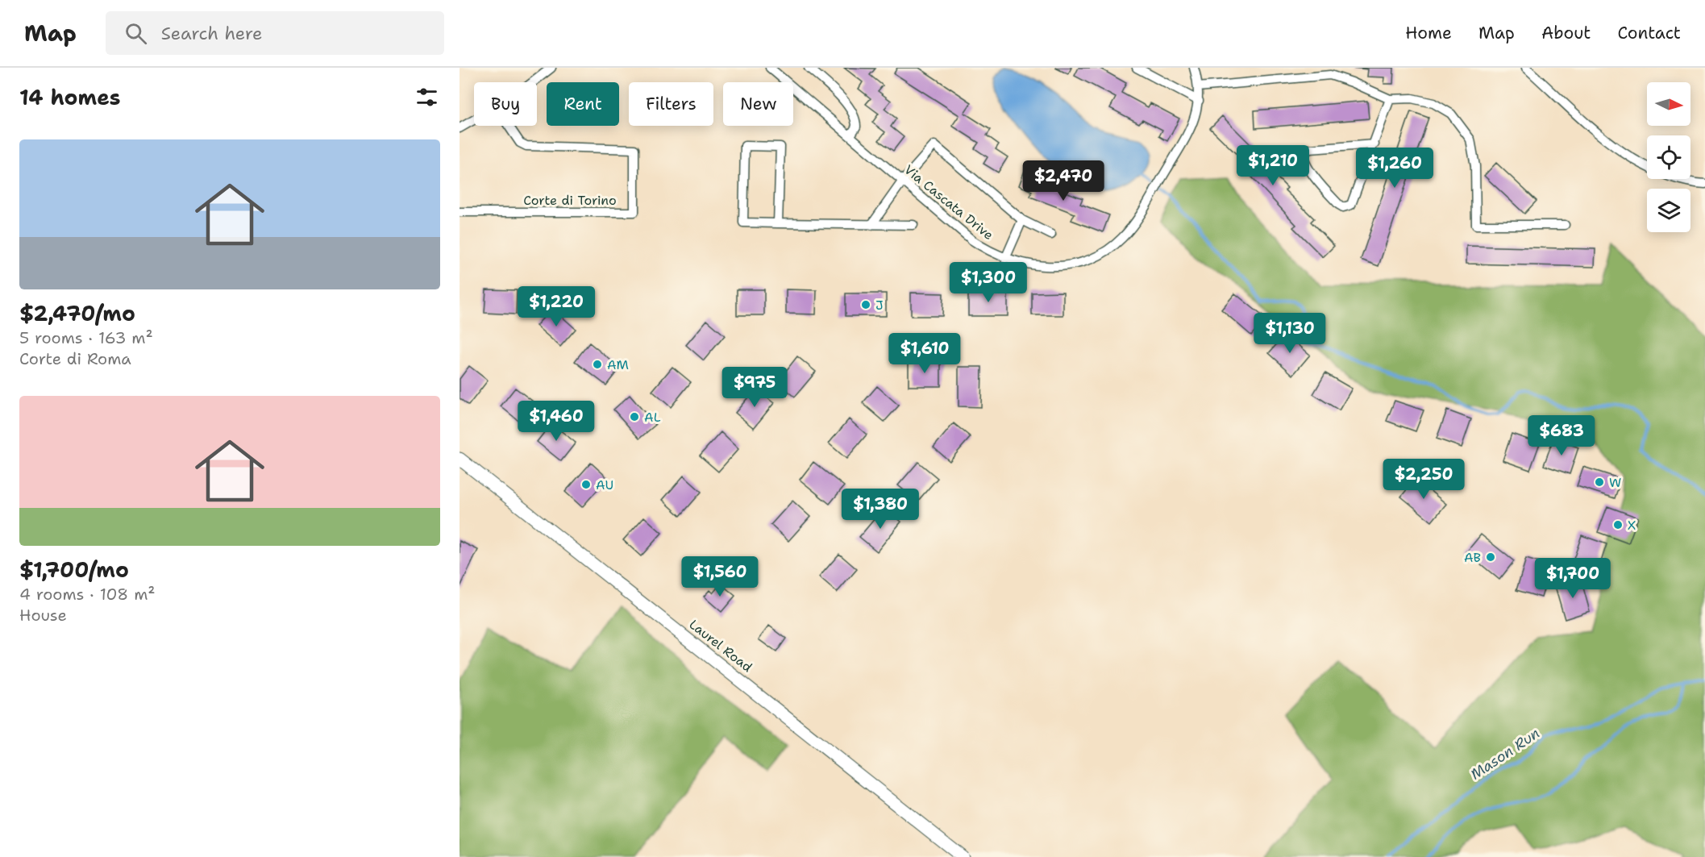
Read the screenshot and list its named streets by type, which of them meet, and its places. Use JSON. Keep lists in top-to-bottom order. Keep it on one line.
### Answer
{"streets":{"main road":["Laurel Road"],"street":["Corte di Torino","Via Cascata Drive"]},"water":["Mason Run"],"places":["J","AM","AL","W","AU","X","AB"],"north":"right","page":{"header":"Map","search":"Search here","nav":["Home","Map","About","Contact"],"heading":"14 homes","chip":["Buy","Rent","Filters","New"],"list":[{"name":"$2,470/mo","note":"5 rooms · 163 m² · Corte di Roma"},{"name":"$1,700/mo","note":"4 rooms · 108 m² · House"}],"price":["$1,210","$1,260","$2,470","$1,300","$1,220","$1,130","$1,610","$975","$1,460","$683","$2,250","$1,380","$1,560","$1,700"]}}
